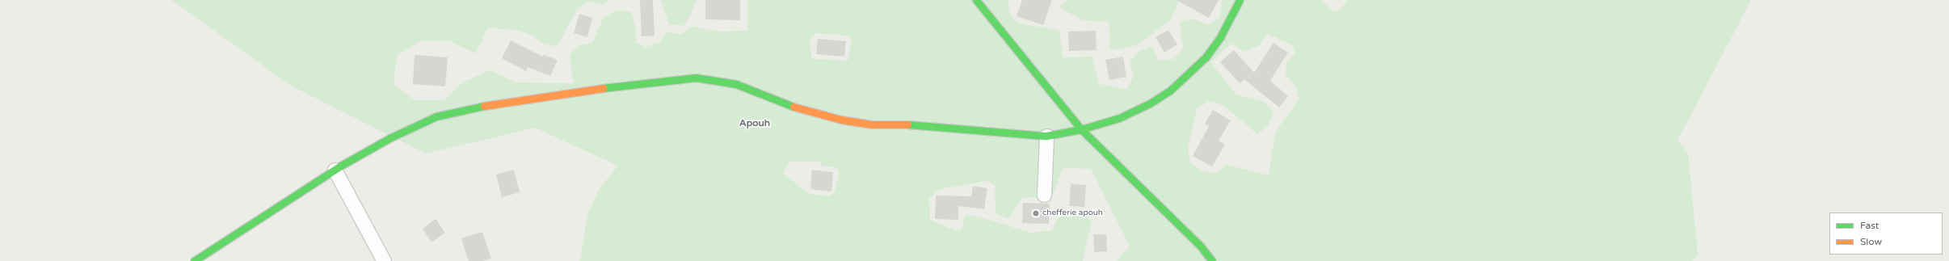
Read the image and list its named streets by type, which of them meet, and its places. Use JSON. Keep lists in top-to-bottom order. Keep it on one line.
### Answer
{"districts":["Apouh"],"places":["chefferie apouh"],"legend":["Fast","Slow"]}
